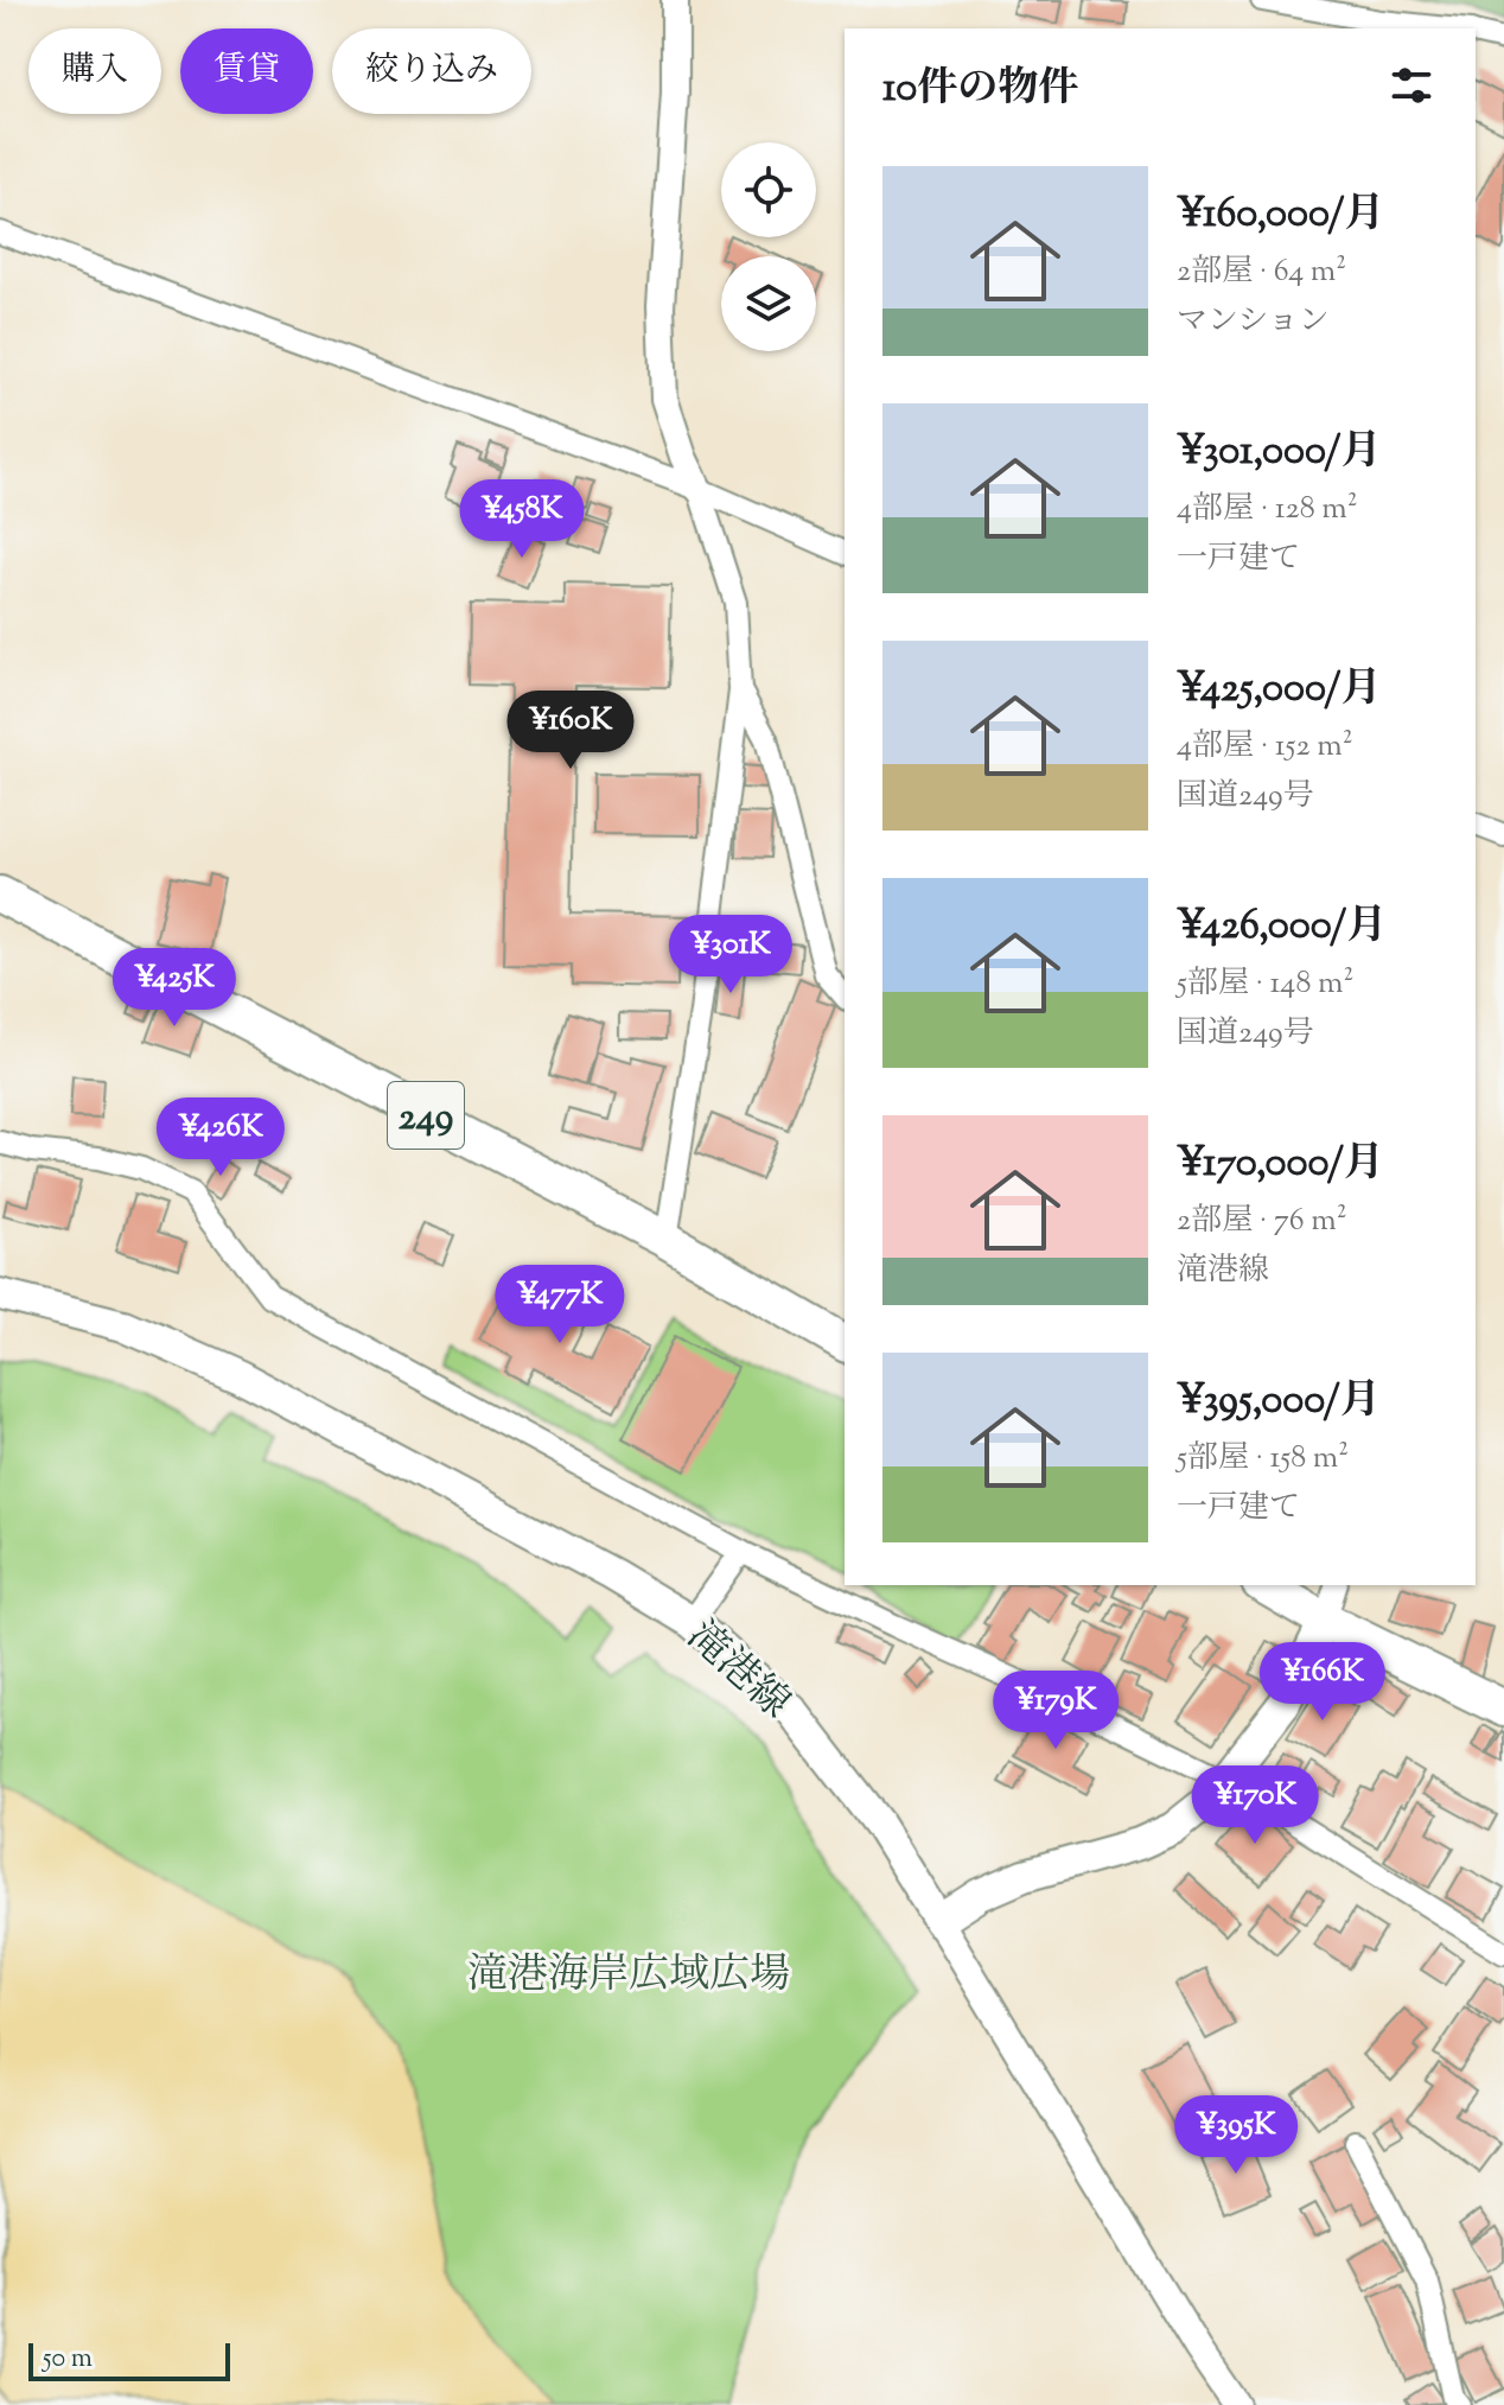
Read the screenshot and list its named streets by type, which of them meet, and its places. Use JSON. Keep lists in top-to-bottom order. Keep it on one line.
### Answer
{"streets":{"highway":["249"],"main road":["滝港線"]},"parks":["滝港海岸広域広場"],"scale_bar":"50 m","page":{"chip":["購入","賃貸","絞り込み"],"heading":"10件の物件","list":[{"name":"¥160,000/月","note":"2部屋 · 64 m² · マンション"},{"name":"¥301,000/月","note":"4部屋 · 128 m² · 一戸建て"},{"name":"¥425,000/月","note":"4部屋 · 152 m² · 国道249号"},{"name":"¥426,000/月","note":"5部屋 · 148 m² · 国道249号"},{"name":"¥170,000/月","note":"2部屋 · 76 m² · 滝港線"},{"name":"¥395,000/月","note":"5部屋 · 158 m² · 一戸建て"}],"price":["¥458K","¥160K","¥301K","¥425K","¥426K","¥477K","¥166K","¥179K","¥170K","¥395K"],"scale":"50 m"}}
